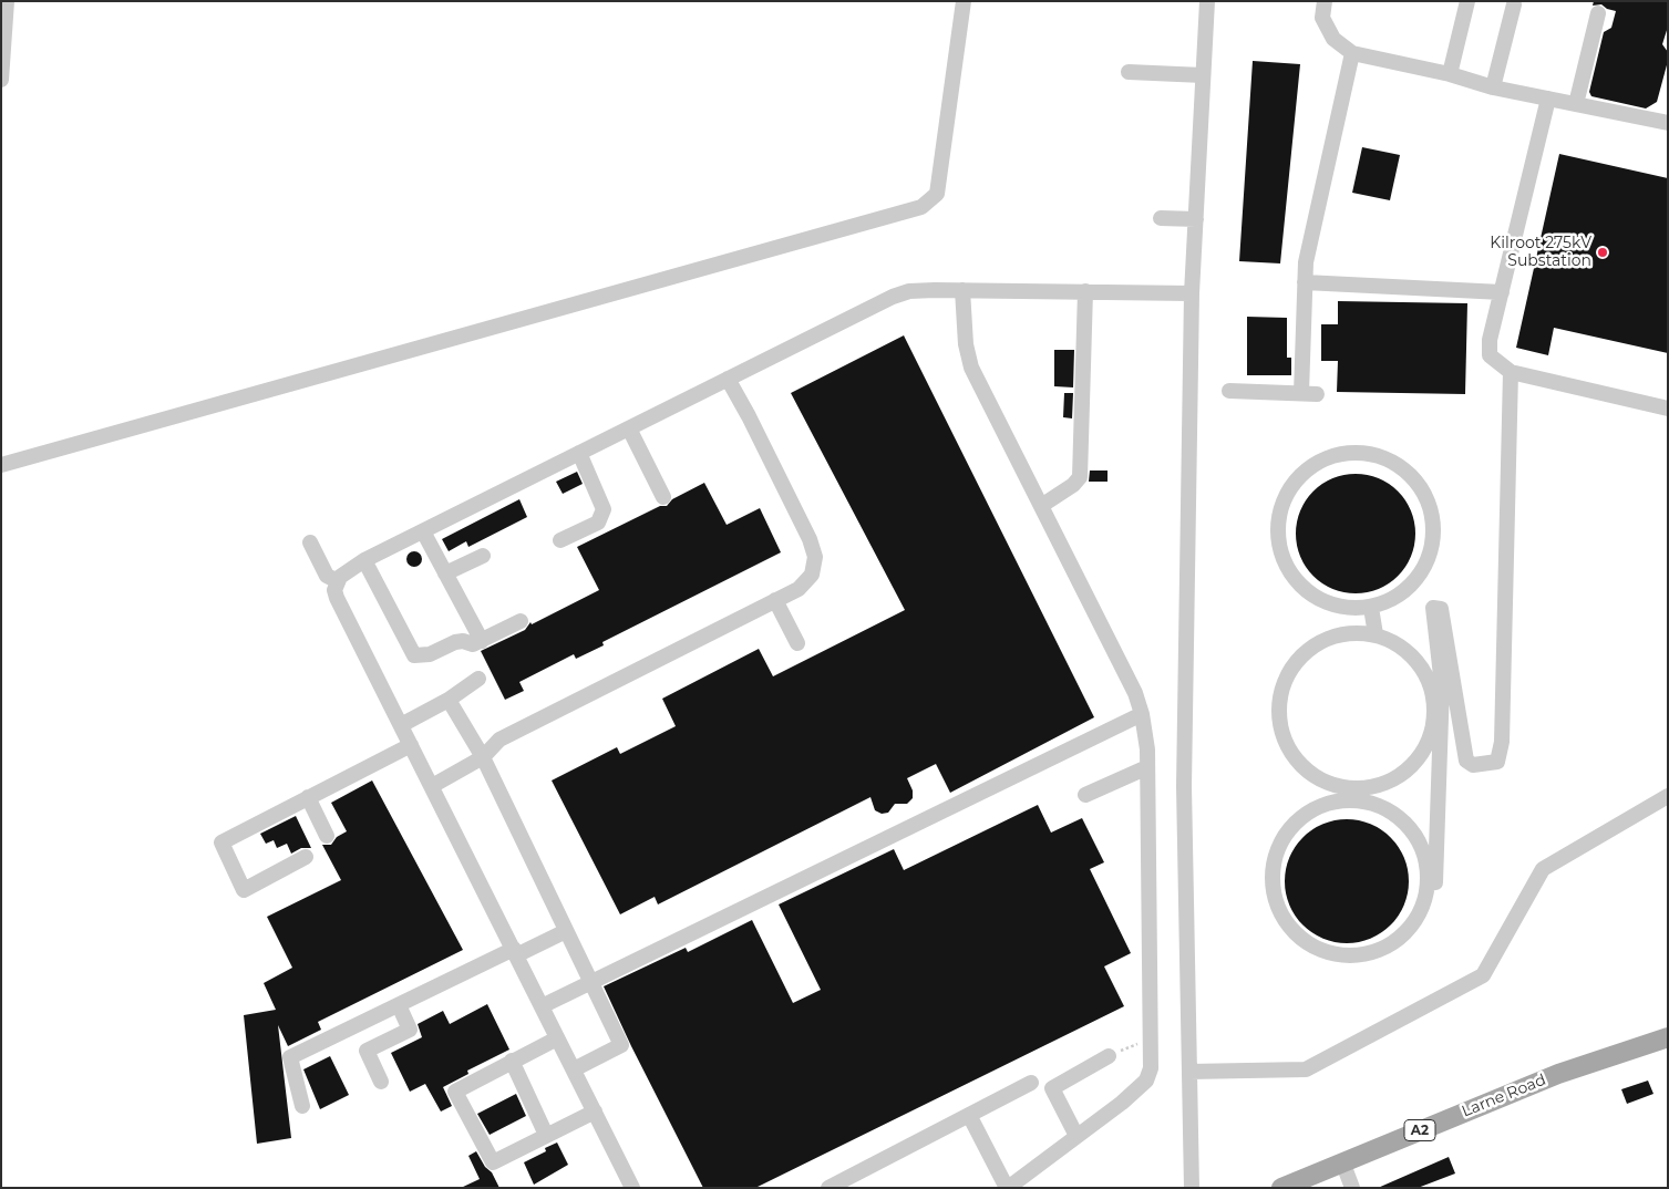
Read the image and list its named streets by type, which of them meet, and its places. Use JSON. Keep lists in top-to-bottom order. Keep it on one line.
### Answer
{"streets":{"main road":["Larne Road","A2"]},"places":["Kilroot 275kV Substation"]}
